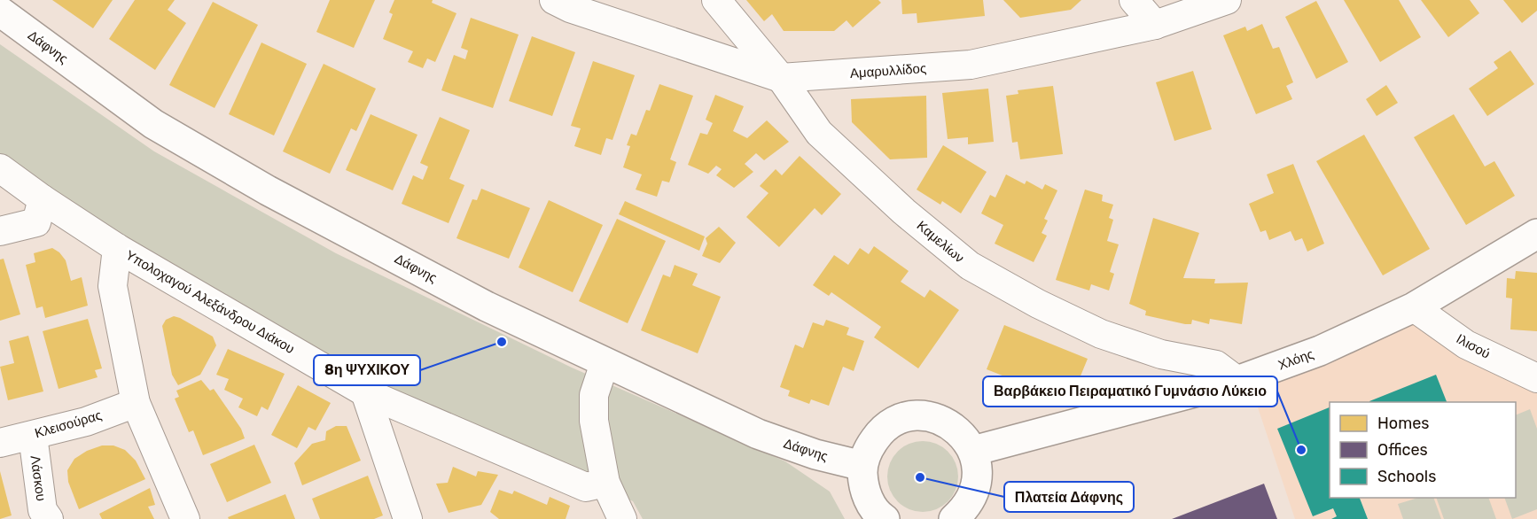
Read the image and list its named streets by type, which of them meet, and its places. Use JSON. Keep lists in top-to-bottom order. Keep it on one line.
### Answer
{"streets":{"main road":["Δάφνης","Χλόης"],"street":["Αμαρυλλίδος","Καμελίων","Υπολοχαγού Αλεξάνδρου Διάκου","Ιλισού","Κλεισούρας","Λάσκου"]},"crossings":[["Αμαρυλλίδος","Καμελίων"],["Καμελίων","Χλόης"],["Ιλισού","Χλόης"],["Κλεισούρας","Λάσκου"]],"places":["8η ΨΥΧΙΚΟΥ","Βαρβάκειο Πειραματικό Γυμνάσιο Λύκειο","Πλατεία Δάφνης"],"legend":["Homes","Offices","Schools"]}
